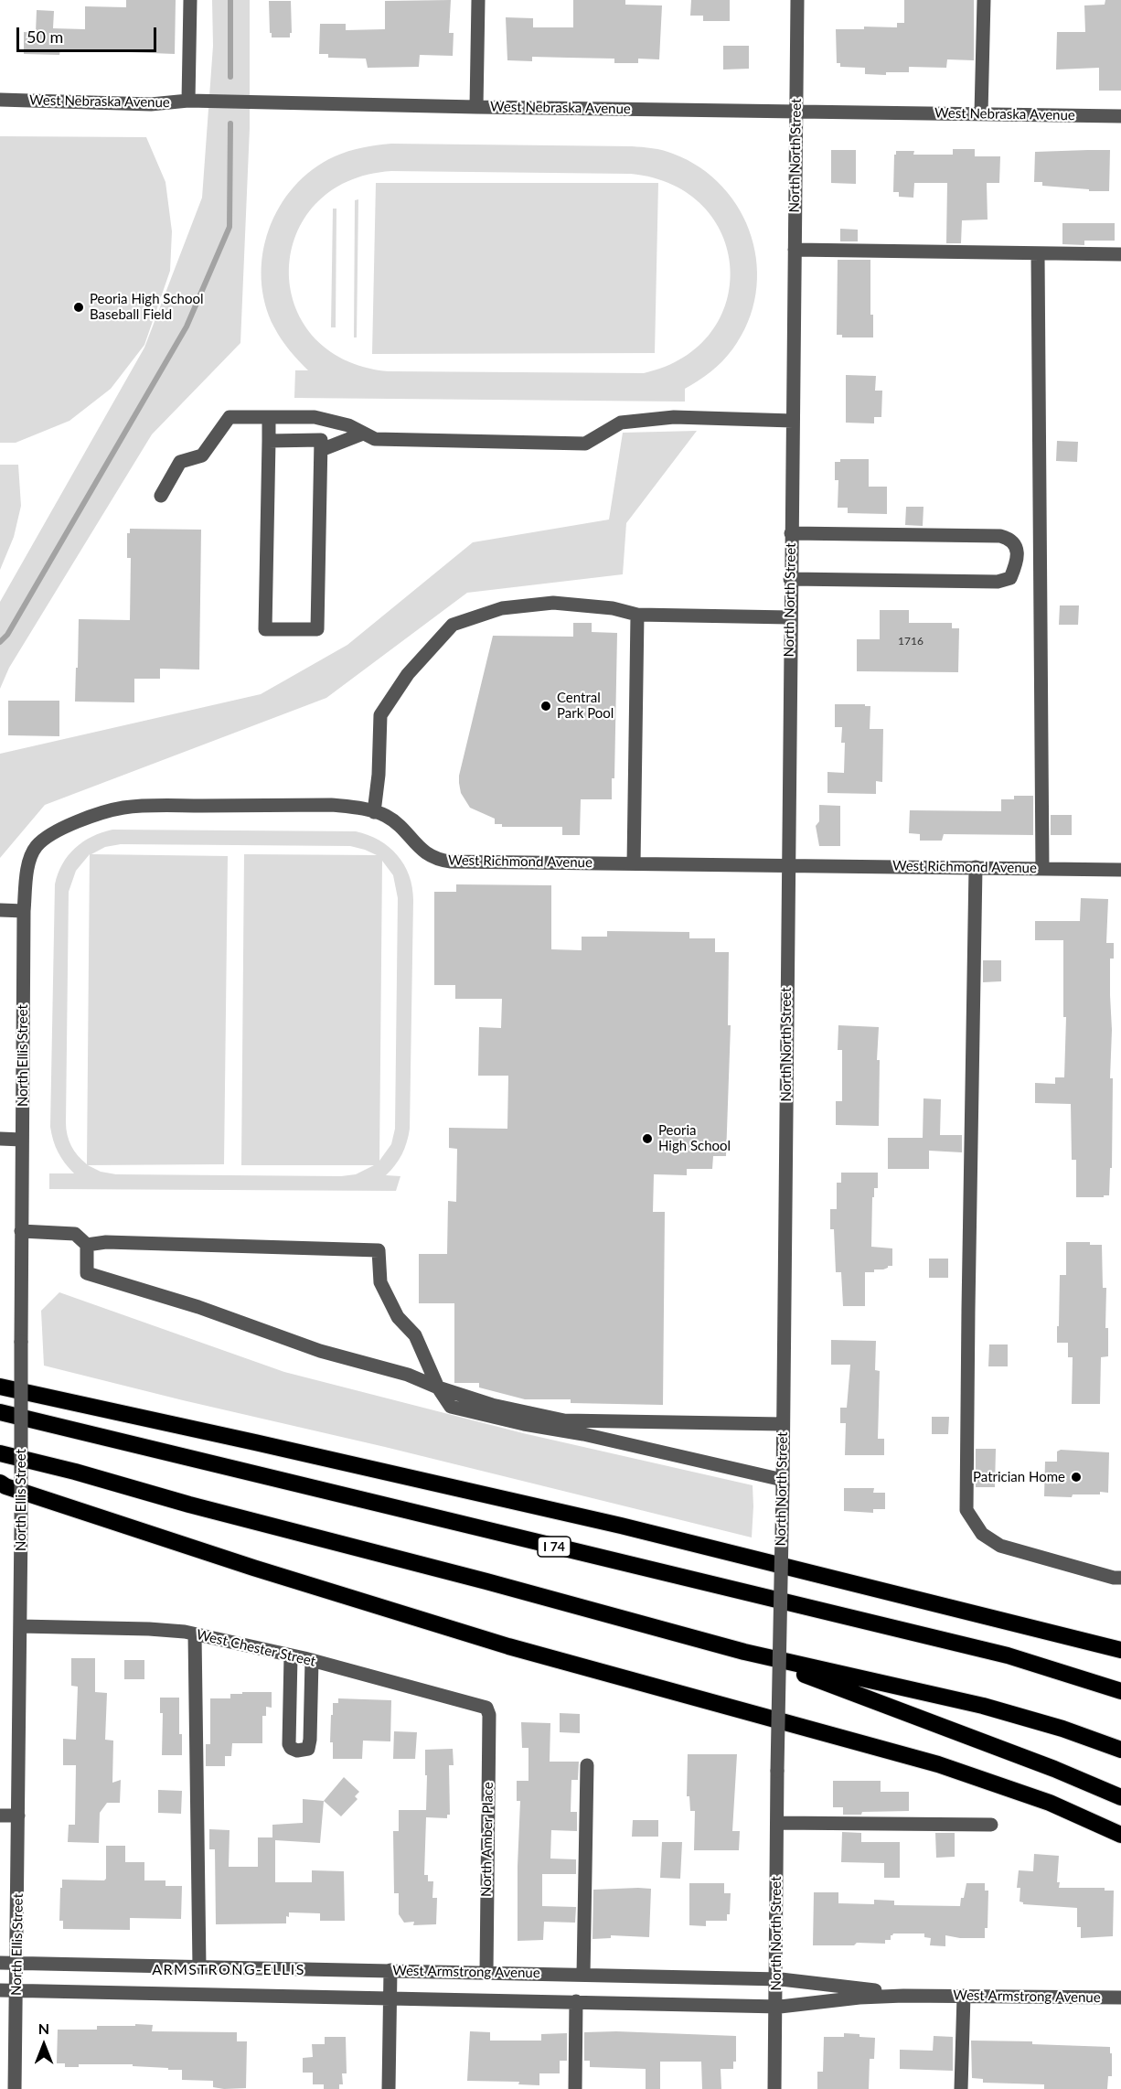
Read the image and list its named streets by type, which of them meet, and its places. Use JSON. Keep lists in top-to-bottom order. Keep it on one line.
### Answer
{"streets":{"highway":["I 74"],"street":["West Nebraska Avenue","North North Street","West Richmond Avenue","North Ellis Street","West Chester Street","North Amber Place","West Armstrong Avenue"]},"crossings":[["West Nebraska Avenue","North North Street"],["North North Street","West Richmond Avenue"],["North North Street","West Armstrong Avenue"],["West Richmond Avenue","North Ellis Street"],["North Ellis Street","West Chester Street"],["North Ellis Street","West Armstrong Avenue"],["West Chester Street","North Amber Place"],["North Amber Place","West Armstrong Avenue"]],"districts":["ARMSTRONG-ELLIS"],"places":["Peoria High School Baseball Field","Central Park Pool","Peoria High School","Patrician Home"],"house_numbers":["1716"],"scale_bar":"50 m","north":"top"}
